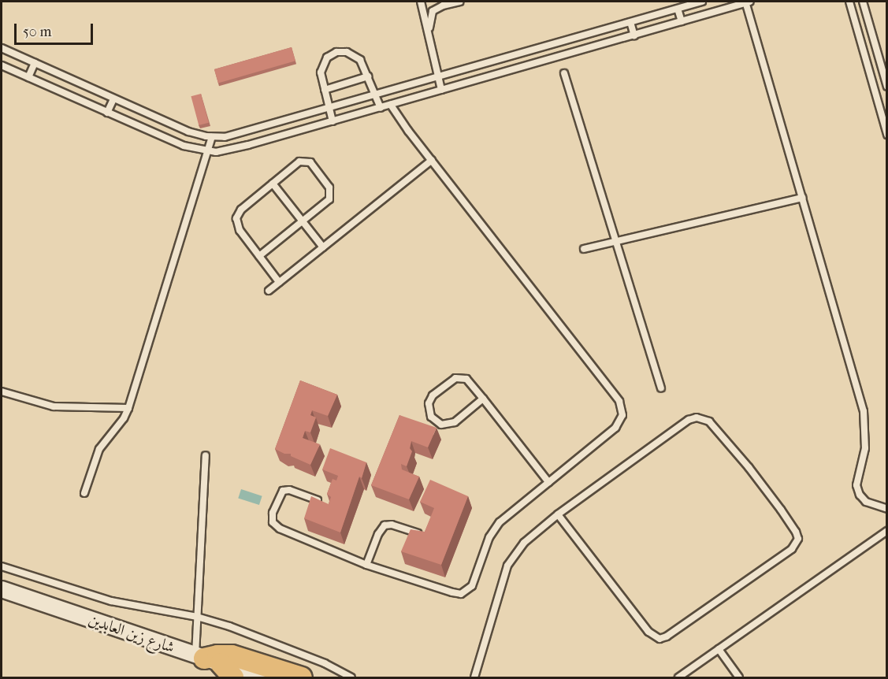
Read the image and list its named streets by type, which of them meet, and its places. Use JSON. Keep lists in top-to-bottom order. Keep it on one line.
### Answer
{"streets":{"street":["شارع زين العابدين"]},"scale_bar":"50 m"}
